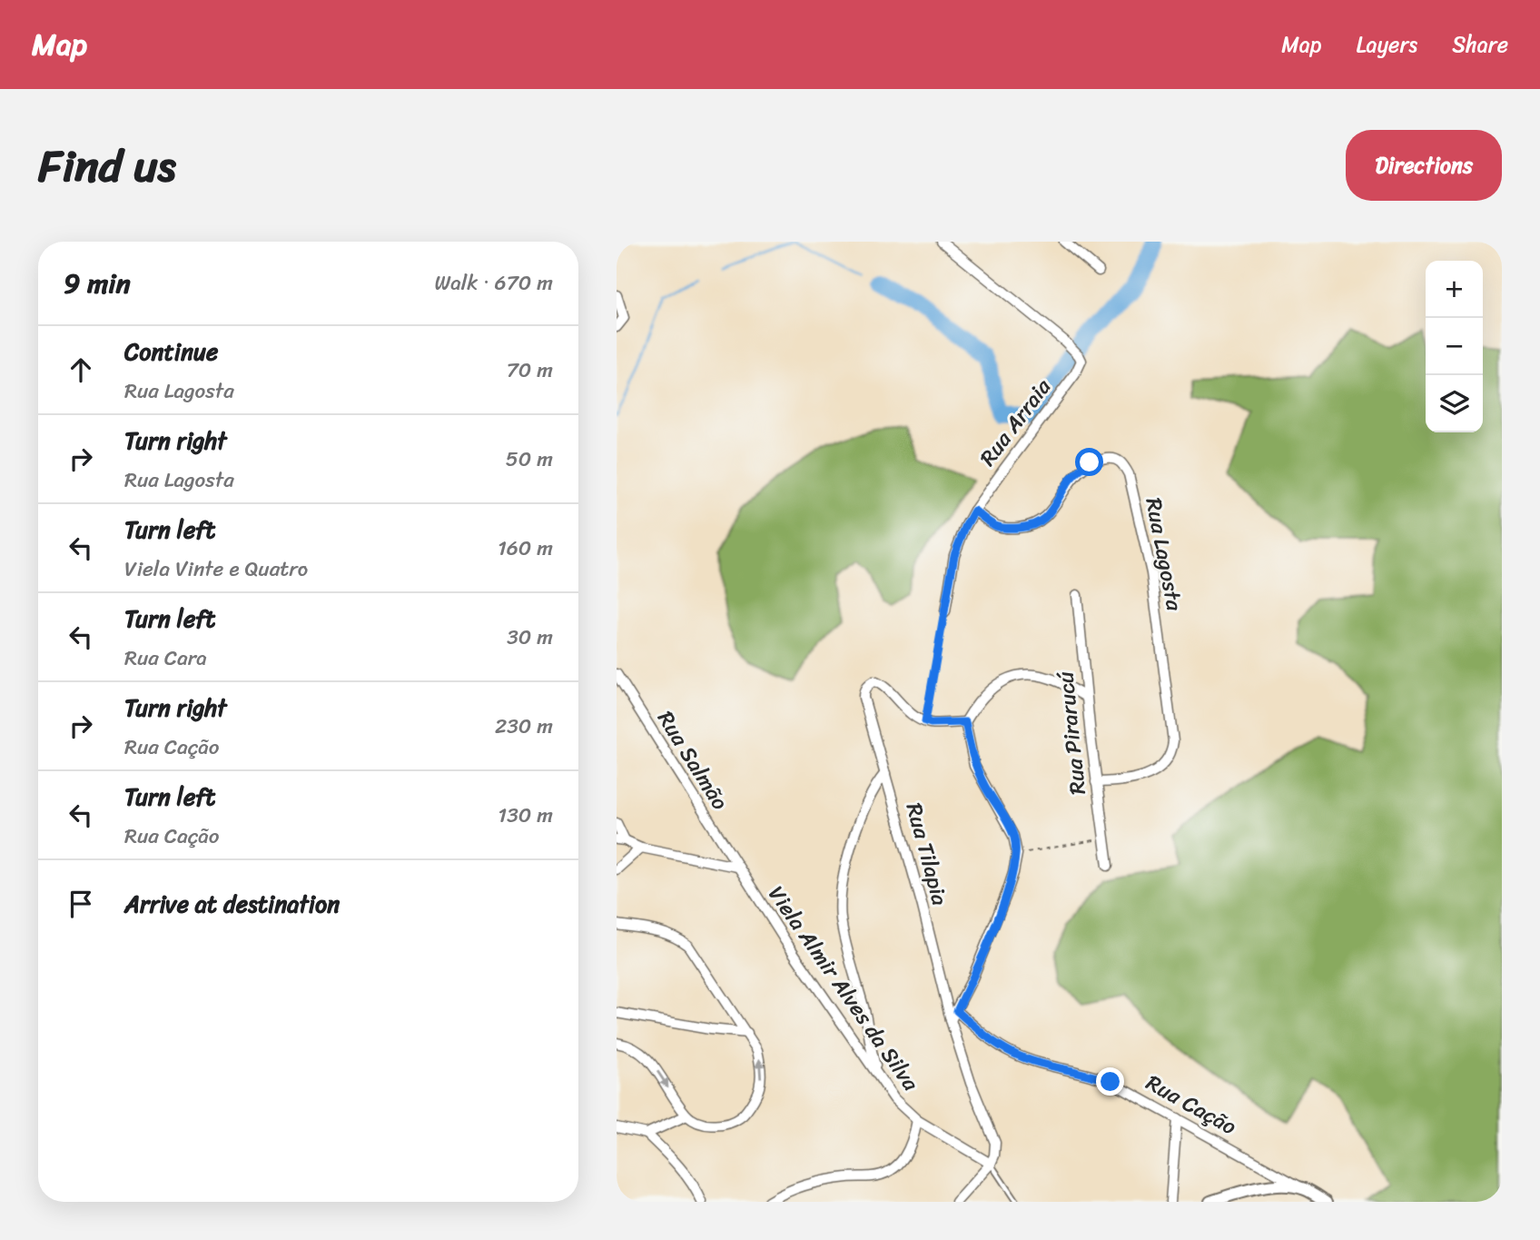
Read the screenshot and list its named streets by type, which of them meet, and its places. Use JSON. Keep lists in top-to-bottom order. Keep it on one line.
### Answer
{"streets":{"street":["Rua Arraia","Rua Lagosta","Rua Pirarucú","Rua Salmão","Rua Tilapia","Viela Almir Alves da Silva","Rua Cação"]},"crossings":[["Rua Arraia","Rua Lagosta"],["Rua Lagosta","Rua Pirarucú"],["Rua Salmão","Viela Almir Alves da Silva"],["Rua Tilapia","Viela Almir Alves da Silva"]],"page":{"header":"Map","nav":["Map","Layers","Share"],"title":"Find us","buttons":"Directions","heading":["9 min","Walk · 670 m"],"map_buttons":["+","−"],"list":[["Continue","Rua Lagosta","70 m"],["Turn right","Rua Lagosta","50 m"],["Turn left","Viela Vinte e Quatro","160 m"],["Turn left","Rua Cara","30 m"],["Turn right","Rua Cação","230 m"],["Turn left","Rua Cação","130 m"],"Arrive at destination"]}}
